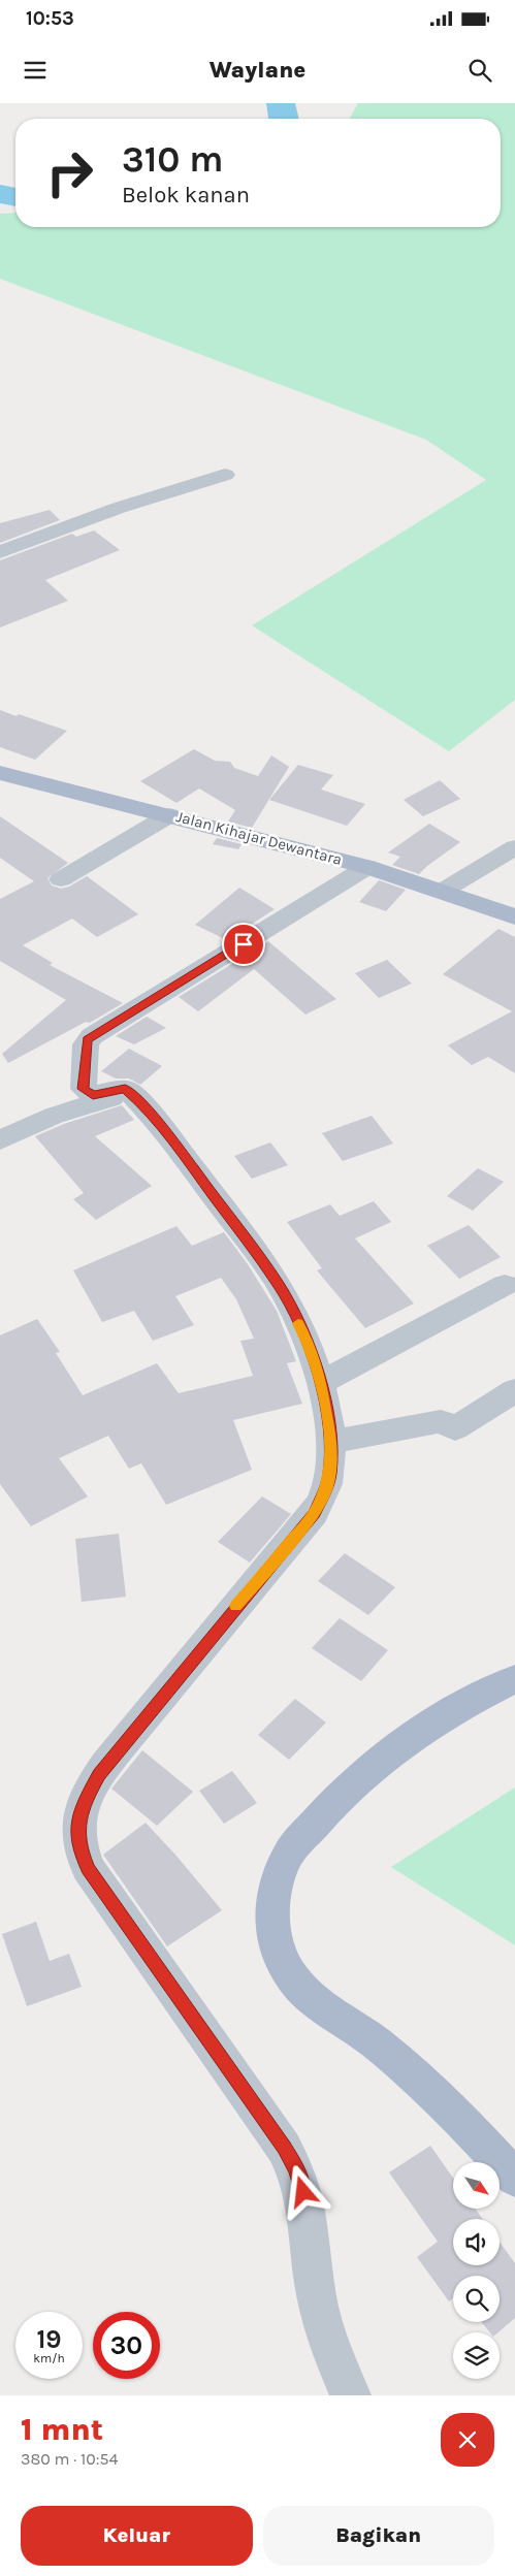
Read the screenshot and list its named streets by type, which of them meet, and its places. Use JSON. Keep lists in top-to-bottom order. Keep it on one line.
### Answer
{"streets":{"main road":["Jalan Kihajar Dewantara"]},"north":"bottom right","page":{"status":"10:53","header":"Waylane","turn":["310 m","Belok kanan"],"speed":"19 km/h","limit":"30","heading":["1 mnt","380 m · 10:54"],"buttons":["Keluar","Bagikan"]}}
